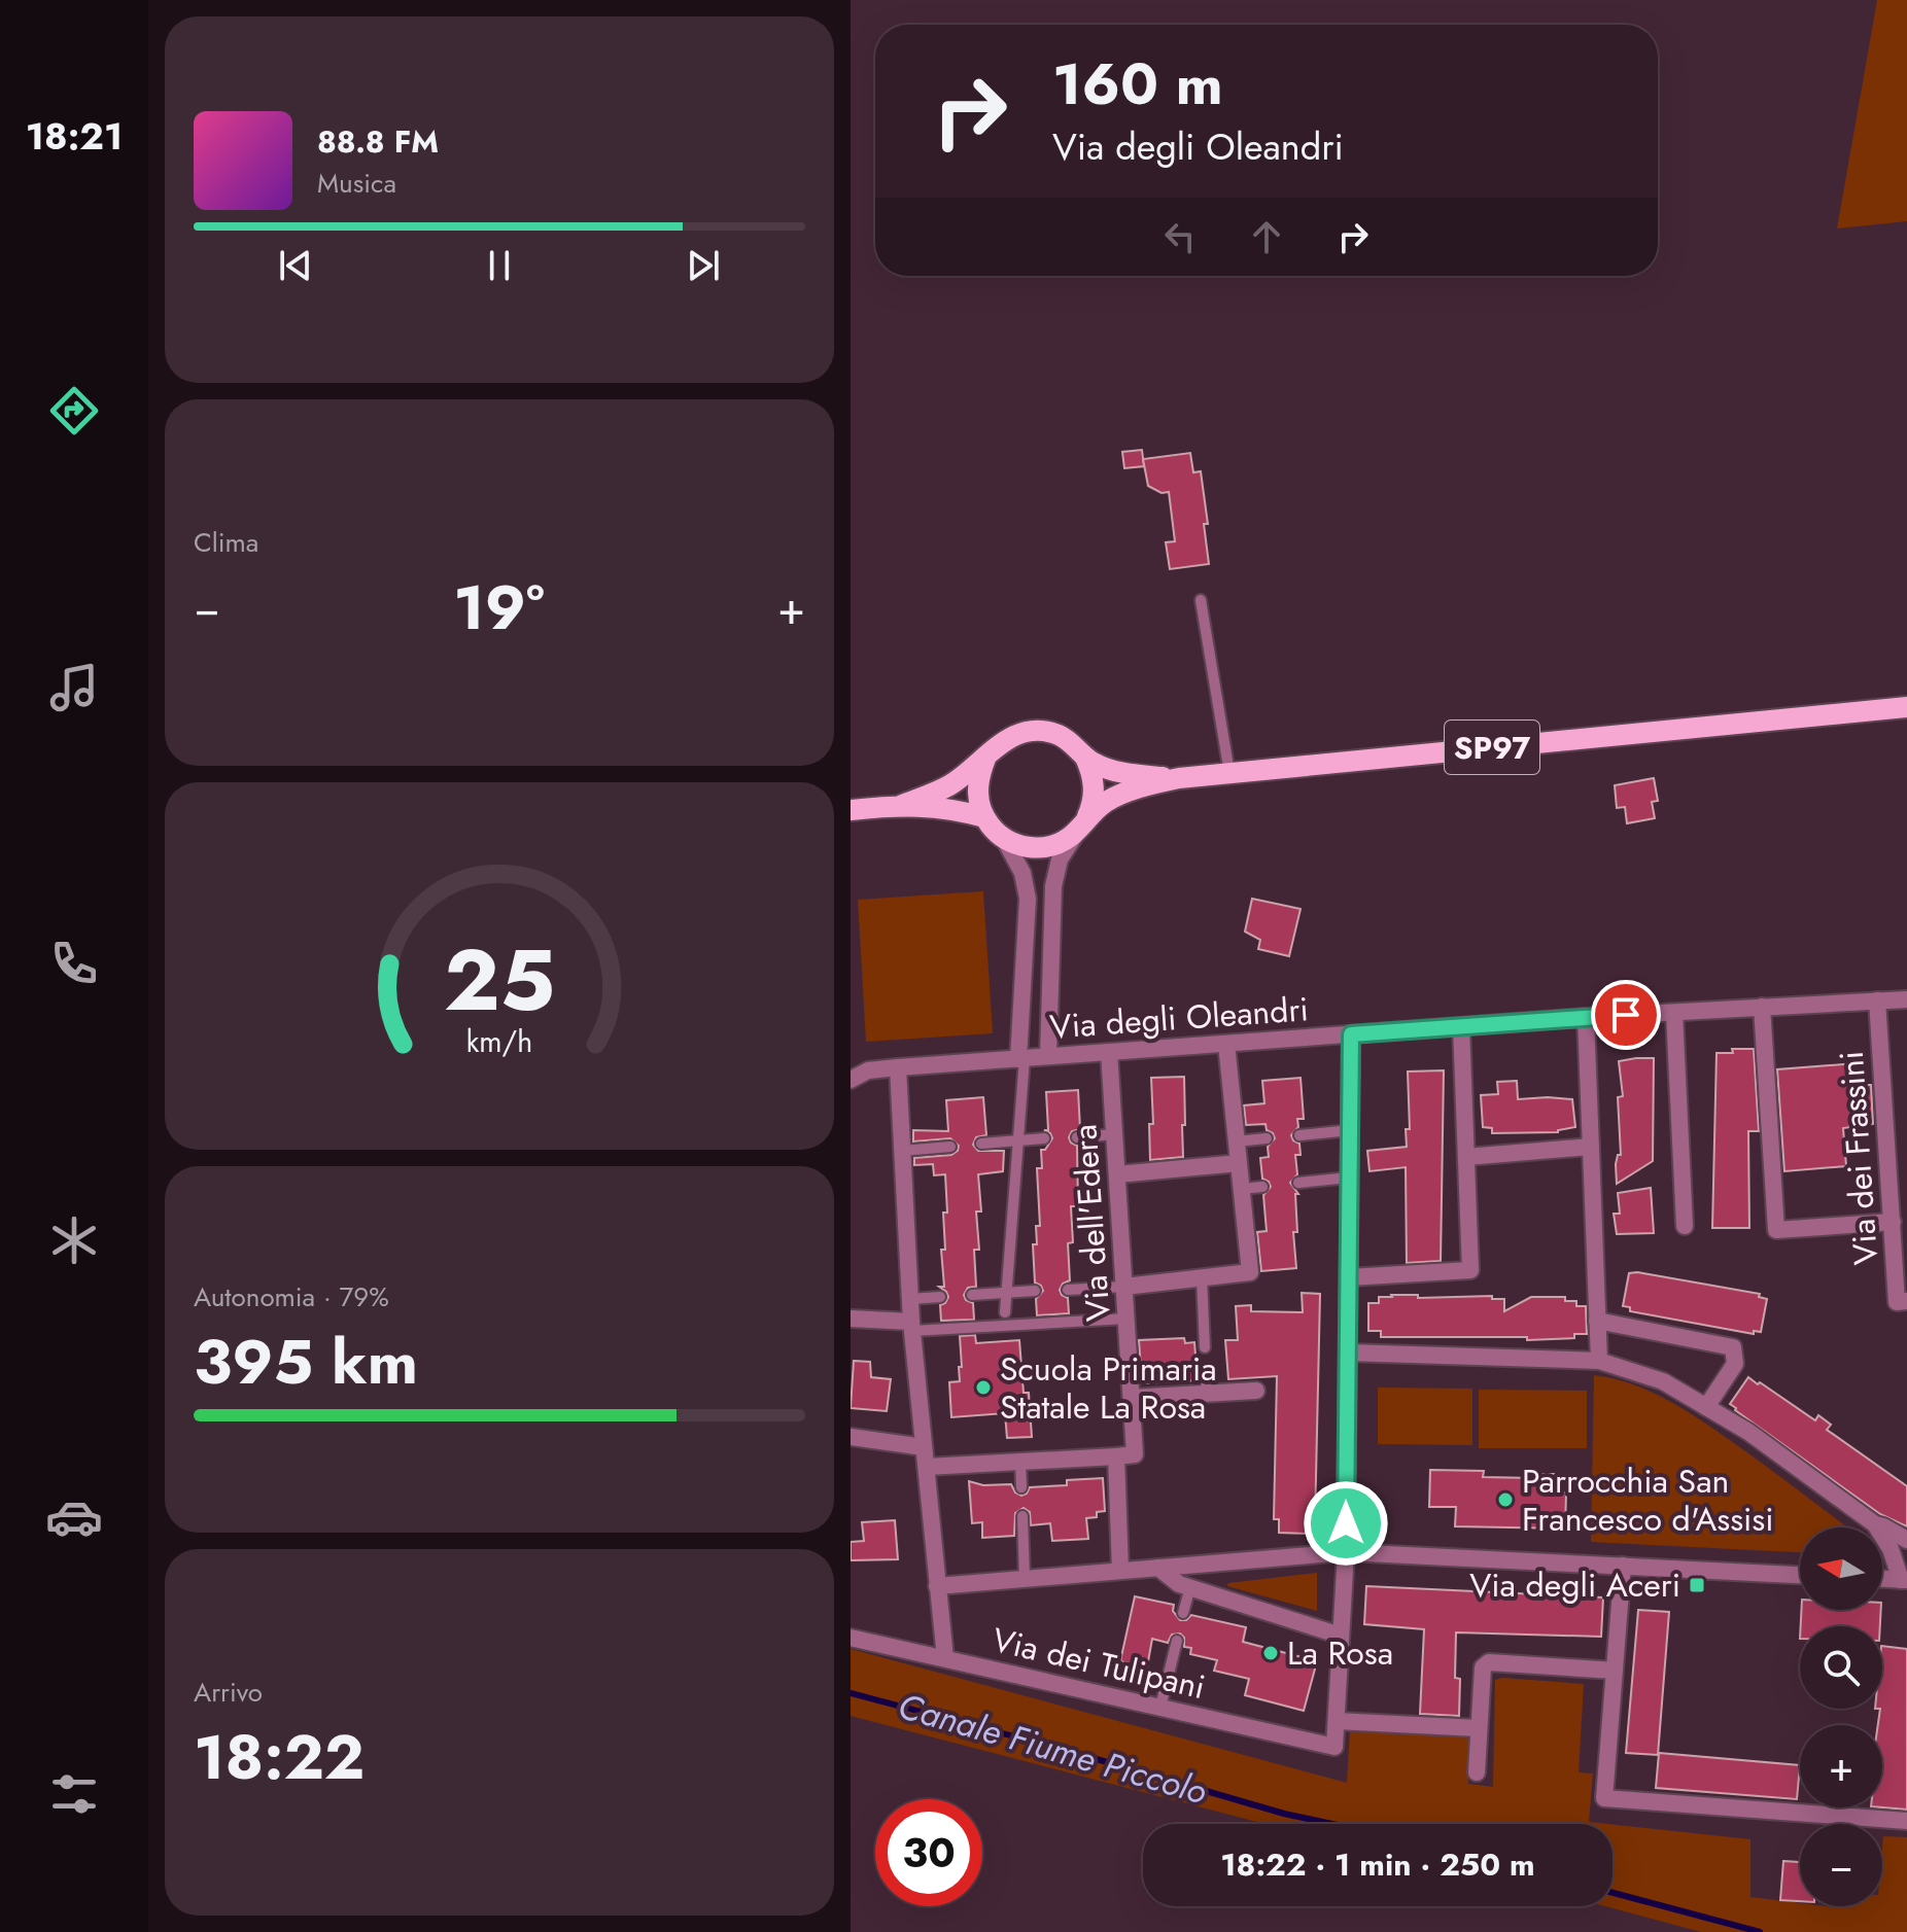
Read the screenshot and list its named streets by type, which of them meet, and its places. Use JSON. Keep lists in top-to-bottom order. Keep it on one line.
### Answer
{"streets":{"main road":["SP97"],"street":["Via degli Oleandri","Via dei Frassini","Via dell'Edera","Via dei Tulipani"]},"crossings":[["Via degli Oleandri","Via dei Frassini"],["Via degli Oleandri","Via dell'Edera"]],"water":["Canale Fiume Piccolo"],"places":{"other":["Scuola Primaria Statale La Rosa","Parrocchia San Francesco d'Assisi","La Rosa"],"transit":["Via degli Aceri"]},"north":"left","page":{"tabs":"18:21","turn":["160 m","Via degli Oleandri"],"song":["88.8 FM","Musica"],"tile":["Clima",["Autonomia · 79%","395 km"],["Arrivo","18:22"]],"heat":["−","19°","+"],"map_buttons":["+","−"],"limit":"30","trip":"18:22 · 1 min · 250 m","gauge":["25","km/h"]}}
